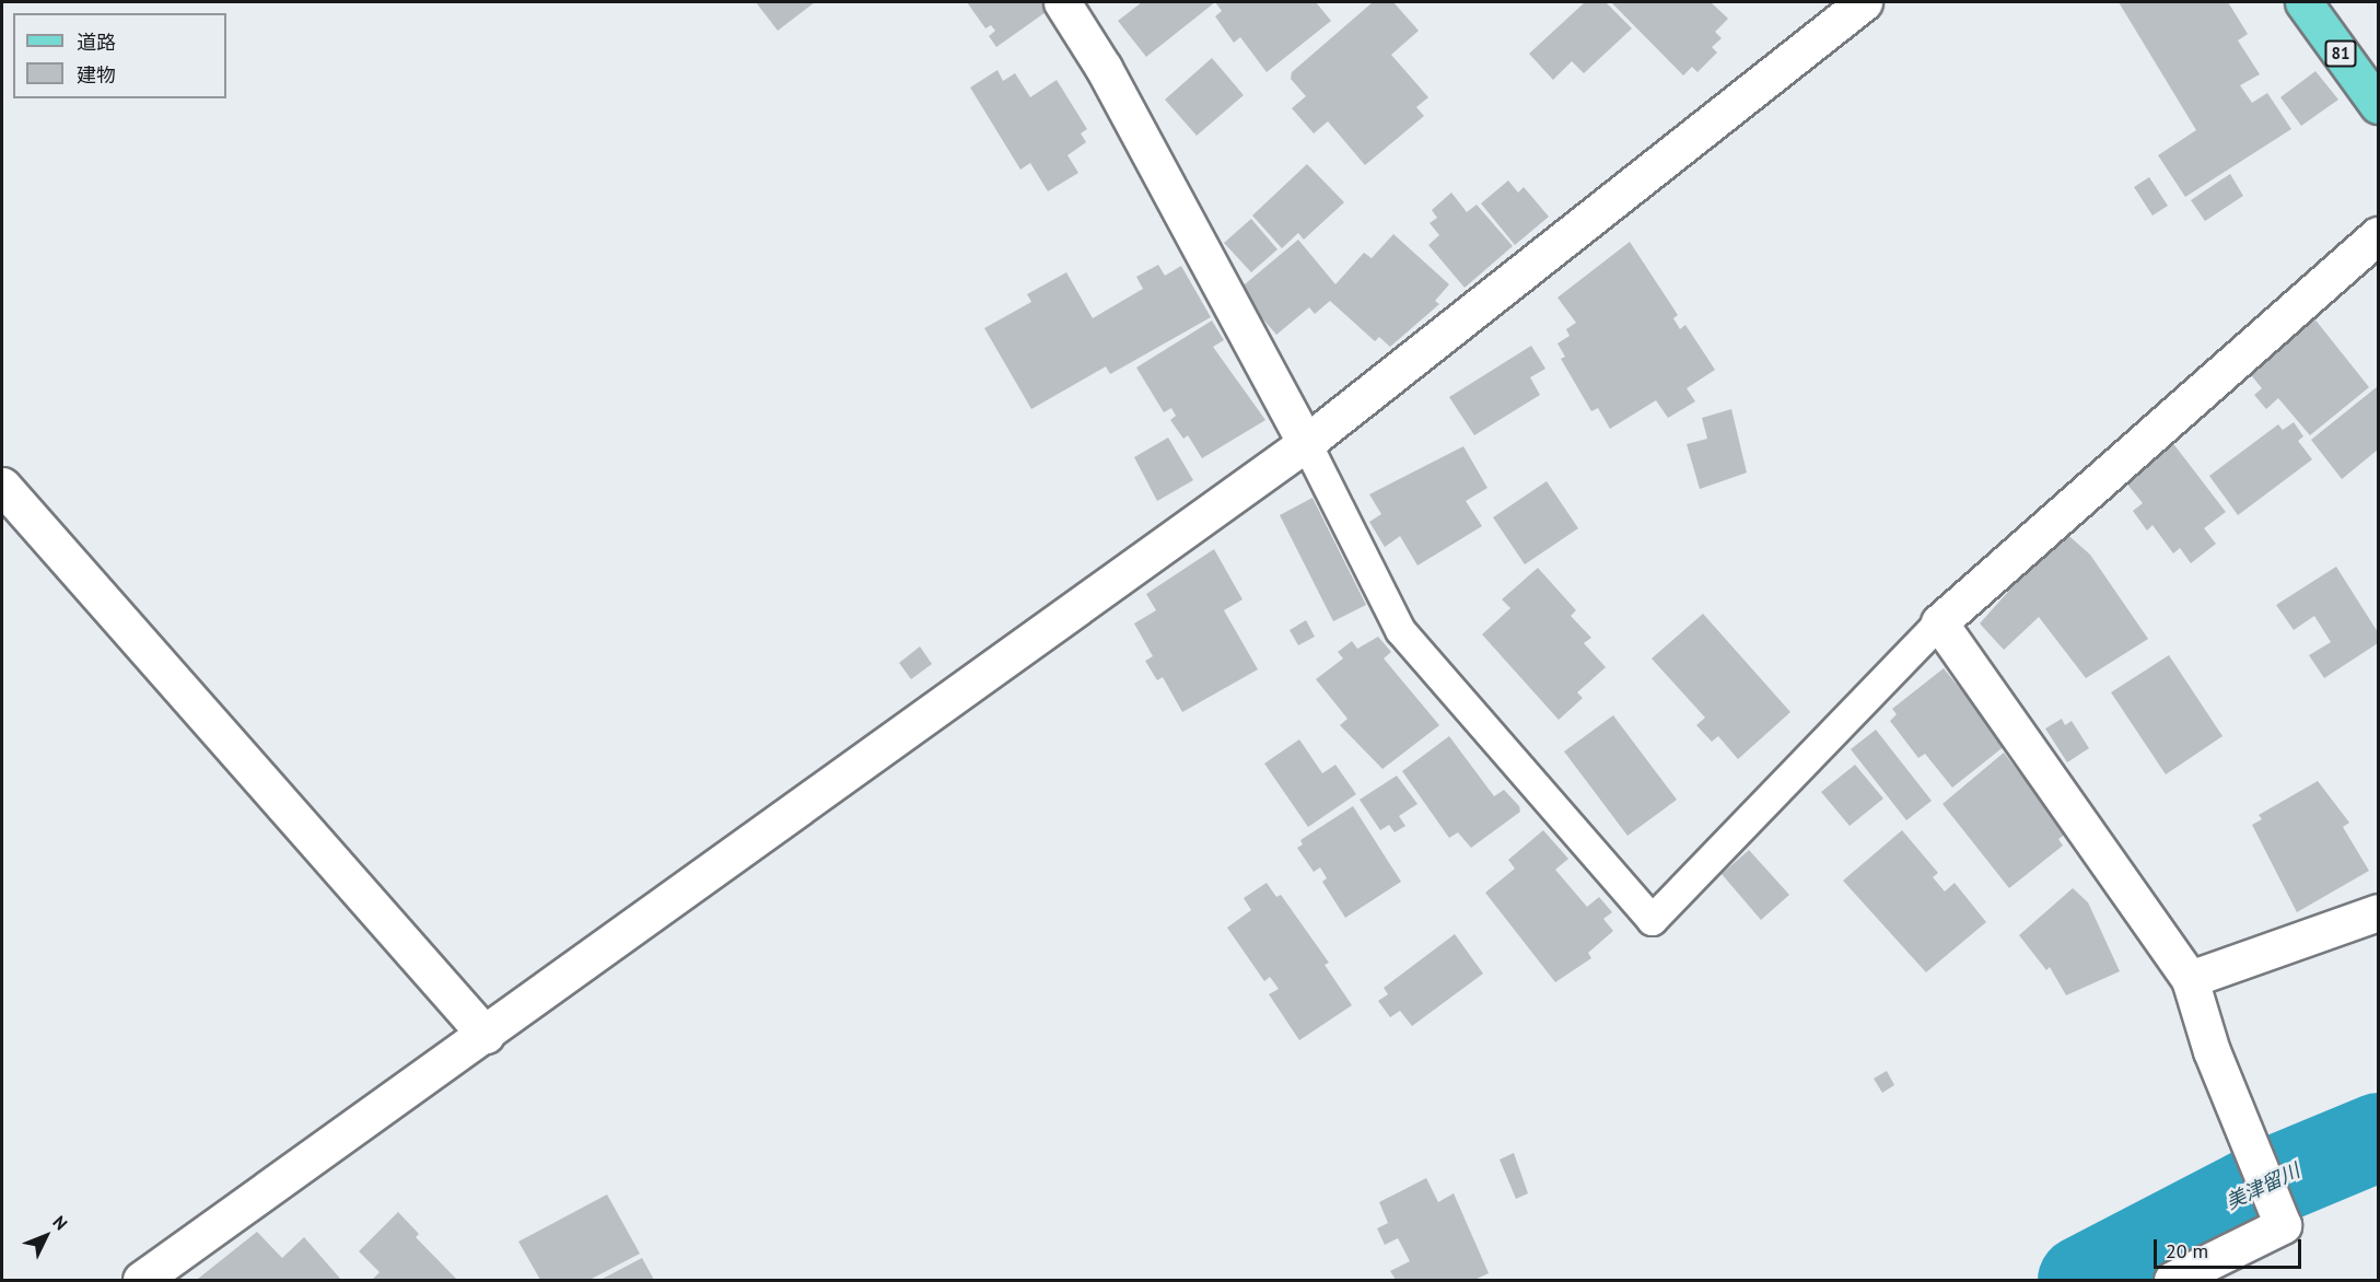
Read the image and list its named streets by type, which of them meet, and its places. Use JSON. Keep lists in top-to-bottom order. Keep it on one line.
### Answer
{"streets":{"main road":["81"]},"water":["美津留川"],"legend":["道路","建物"],"scale_bar":"20 m","north":"top right"}
